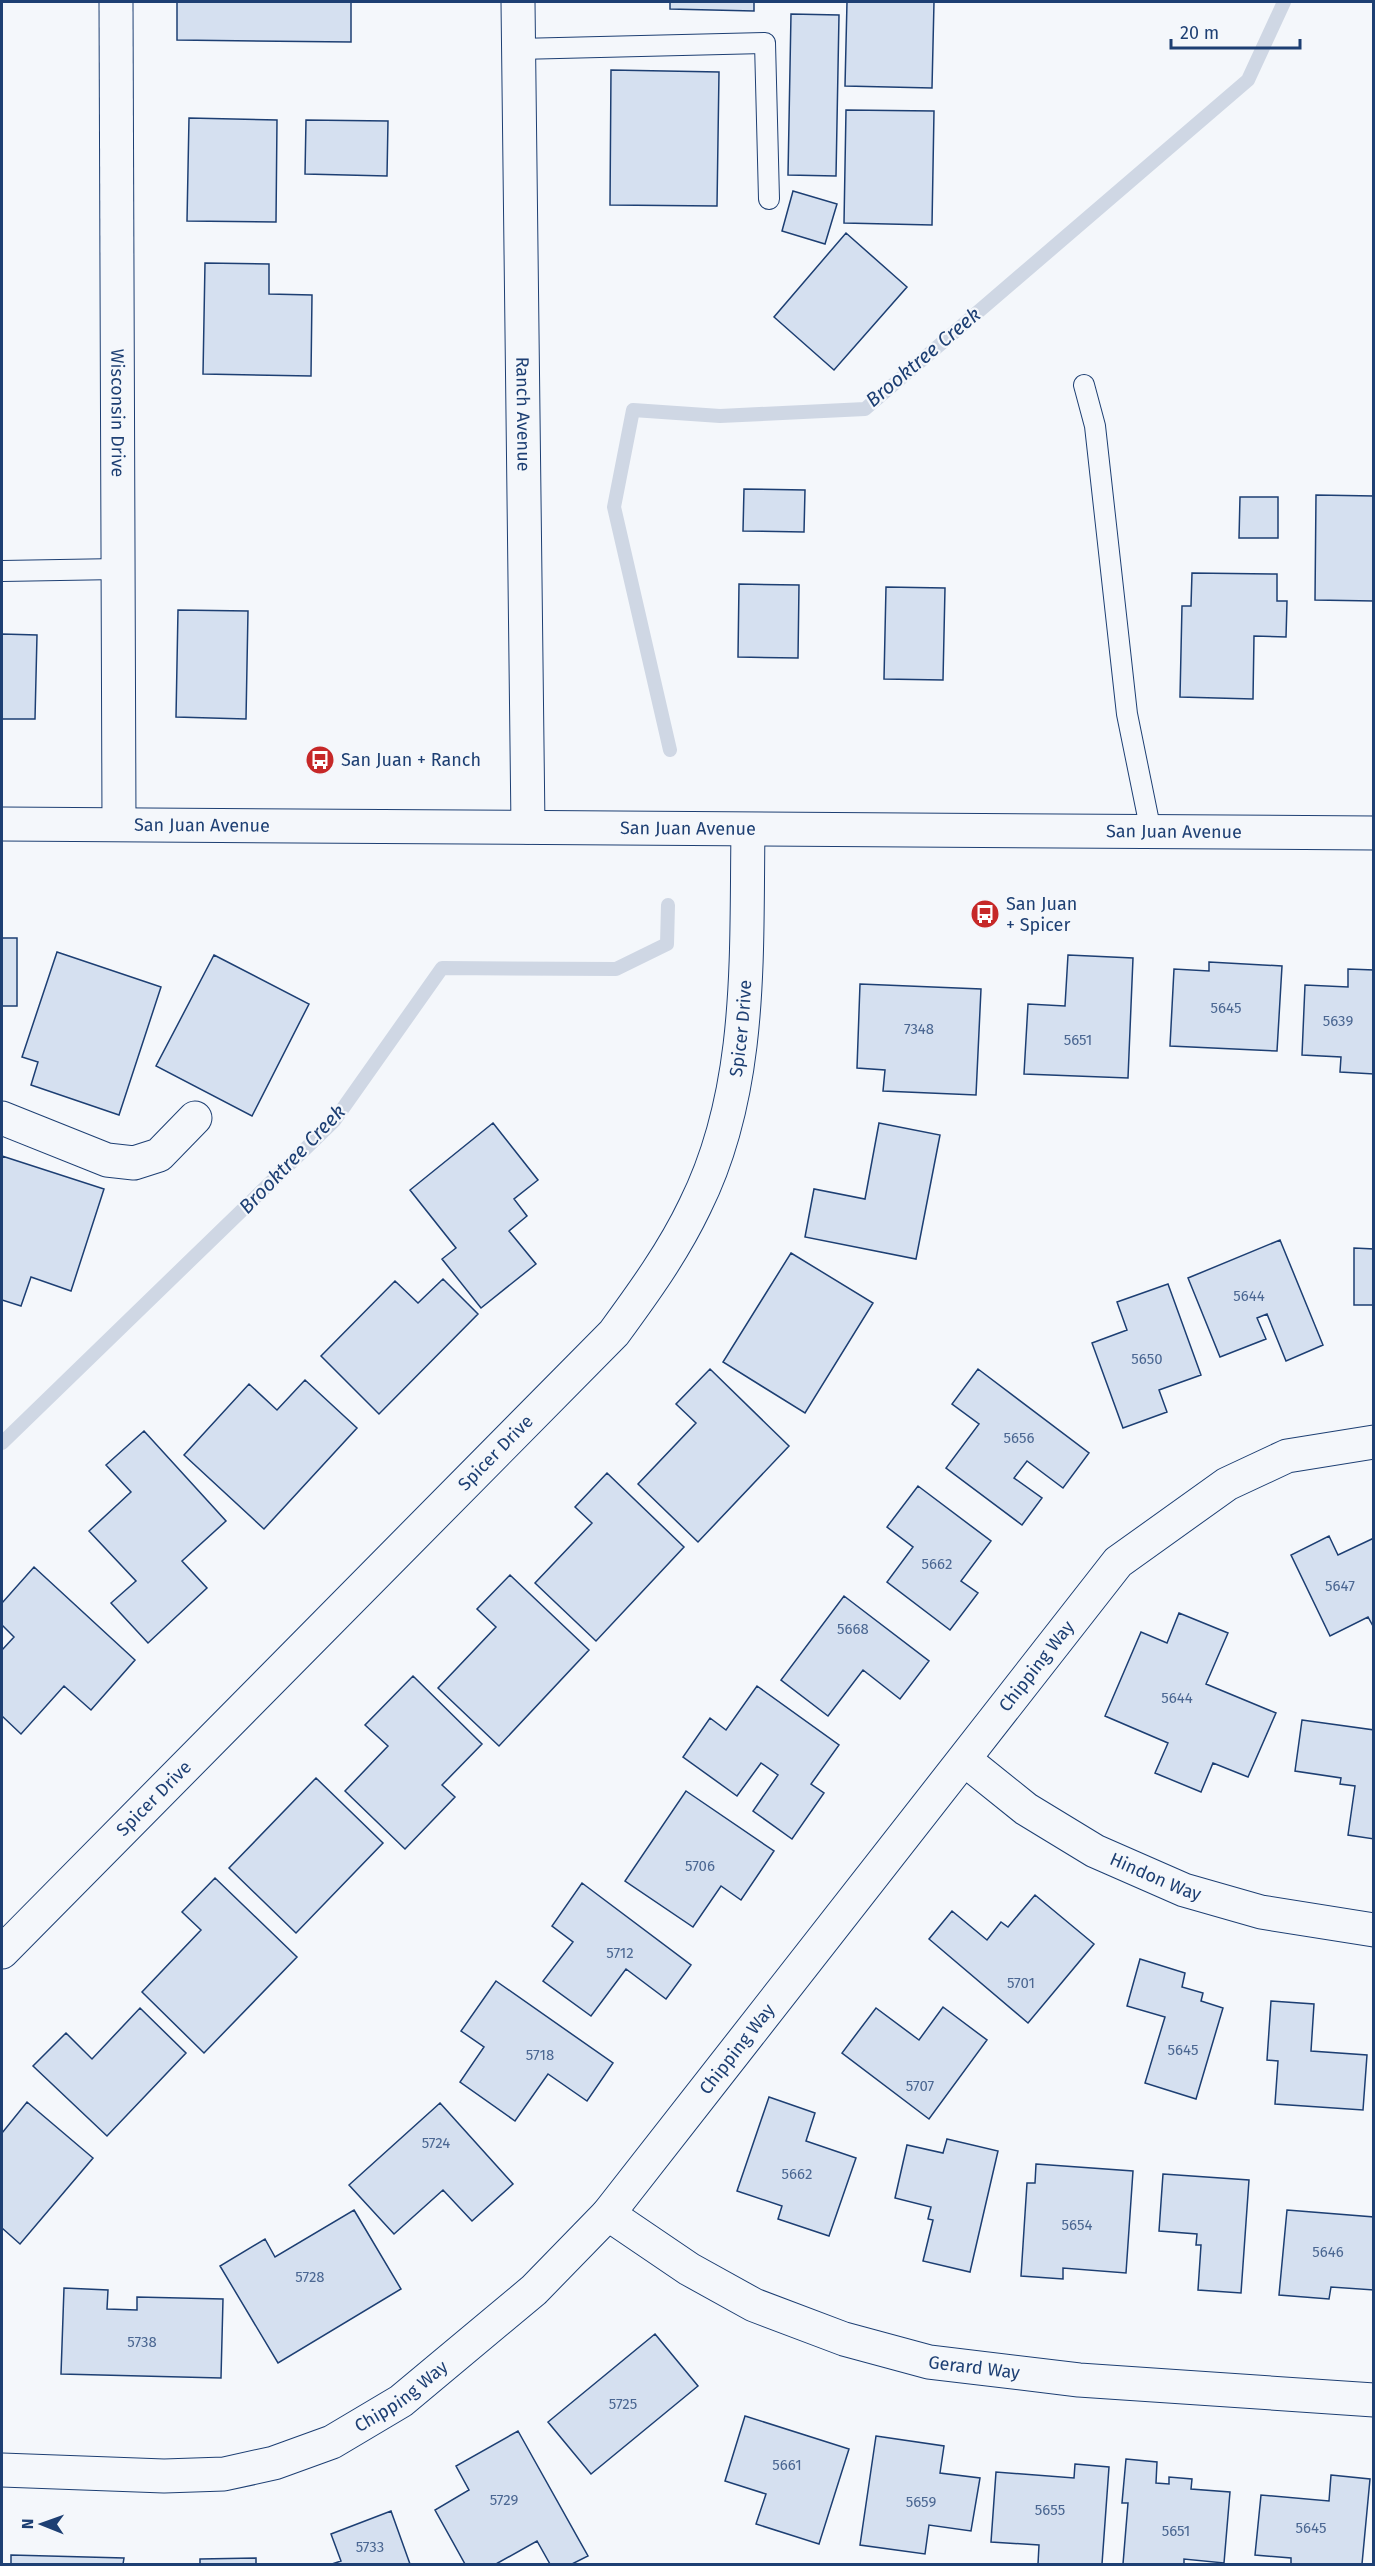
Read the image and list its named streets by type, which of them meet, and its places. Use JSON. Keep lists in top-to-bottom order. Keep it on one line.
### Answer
{"streets":{"street":["Wisconsin Drive","Ranch Avenue","San Juan Avenue","Spicer Drive","Chipping Way","Hindon Way","Gerard Way"]},"crossings":[["Wisconsin Drive","San Juan Avenue"],["Ranch Avenue","San Juan Avenue"],["San Juan Avenue","Spicer Drive"],["Chipping Way","Hindon Way"],["Chipping Way","Gerard Way"]],"water":["Brooktree Creek"],"places":{"bus stop":["San Juan + Ranch","San Juan + Spicer"]},"house_numbers":["5645","5639","7348","5651","5644","5650","5656","5662","5647","5668","5644","5706","5712","5701","5645","5718","5707","5724","5662","5654","5646","5728","5738","5725","5661","5729","5659","5655","5645","5651","5733"],"scale_bar":"20 m","north":"left"}
